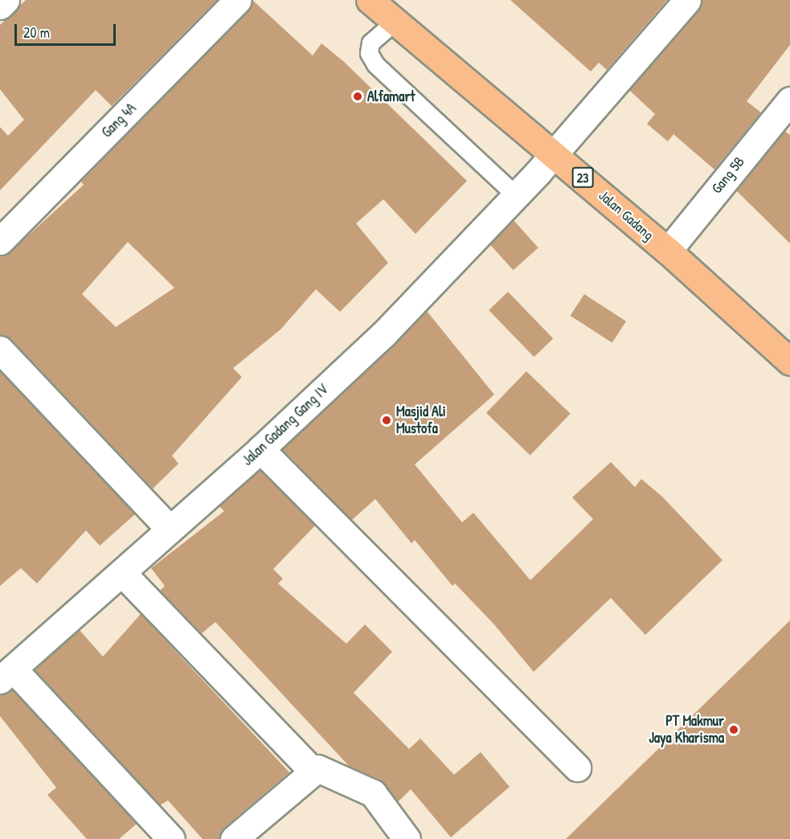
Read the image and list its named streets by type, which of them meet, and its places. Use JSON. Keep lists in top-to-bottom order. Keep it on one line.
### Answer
{"streets":{"highway":["23","Jalan Gadang"],"street":["Gang 4A","Gang 5B","Jalan Gadang Gang IV"]},"crossings":[["Gang 5B","Jalan Gadang"],["Jalan Gadang","Jalan Gadang Gang IV"]],"places":["Alfamart","Masjid Ali Mustofa","PT Makmur Jaya Kharisma"],"scale_bar":"20 m"}
